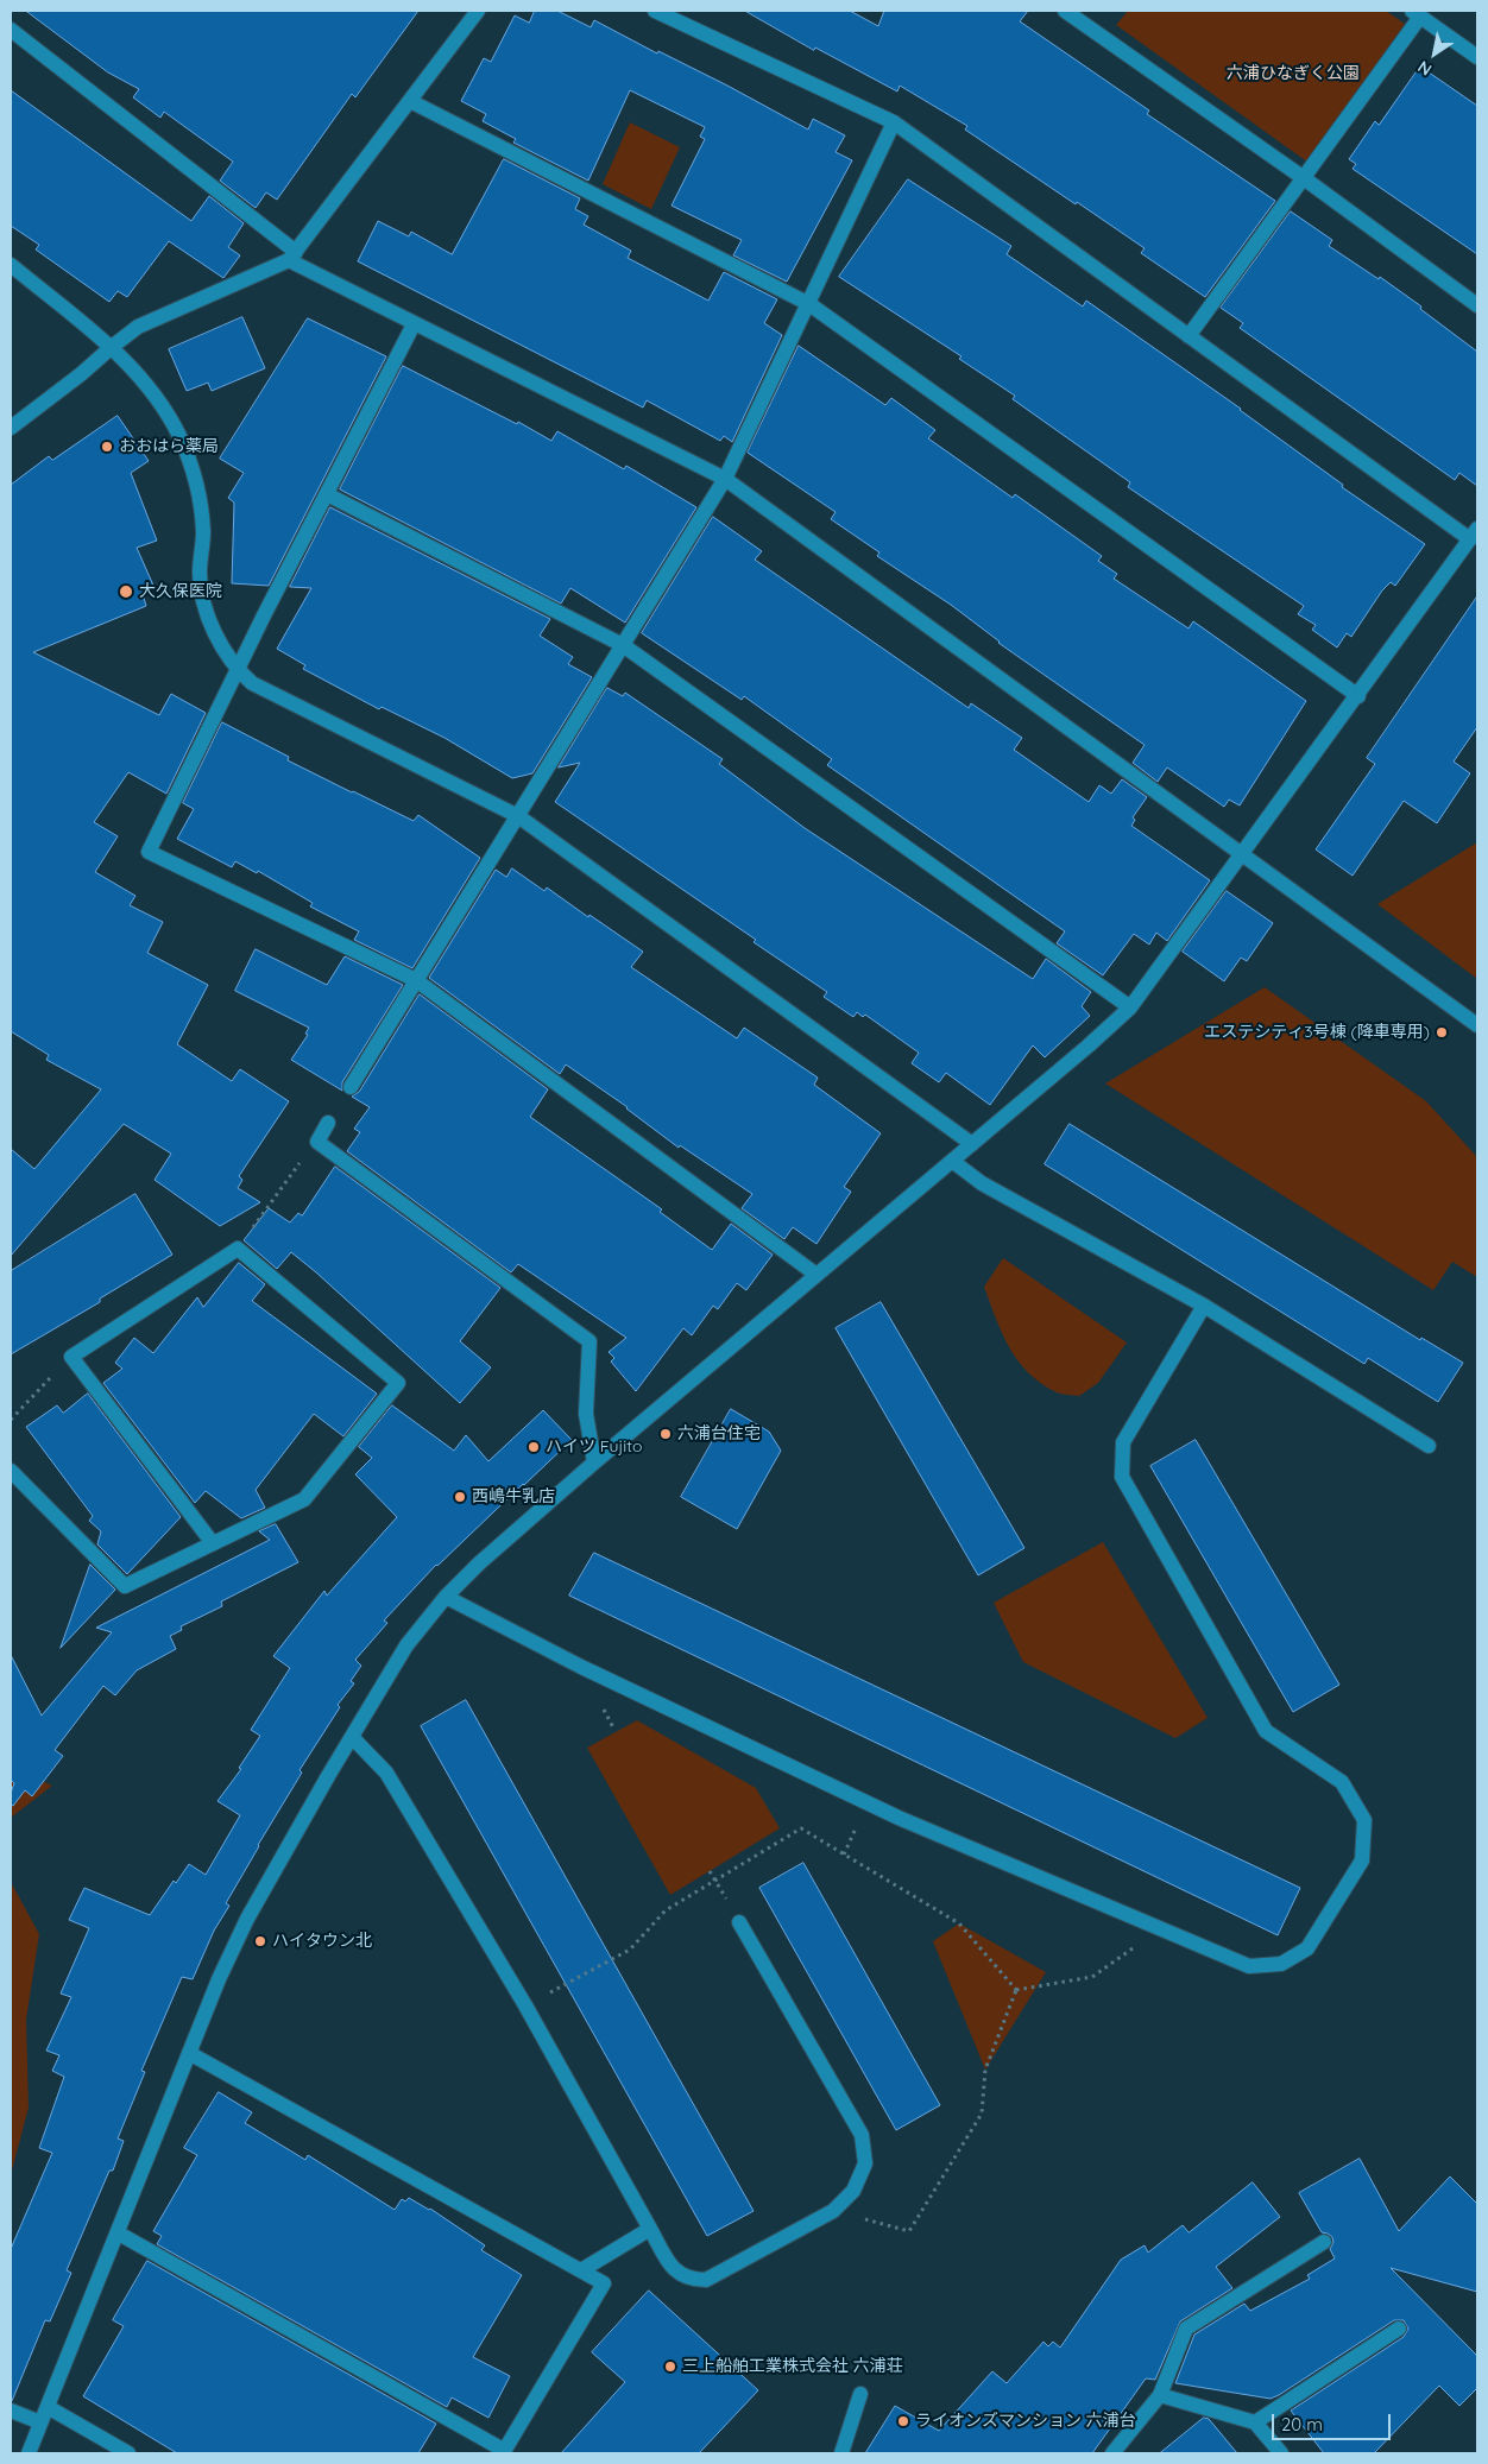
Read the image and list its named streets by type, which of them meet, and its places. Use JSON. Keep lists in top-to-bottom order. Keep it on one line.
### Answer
{"parks":["六浦ひなぎく公園"],"places":["おおはら薬局","大久保医院","エステシティ3号棟 (降車専用)","六浦台住宅","ハイツ Fujito","西嶋牛乳店","ハイタウン北","三上船舶工業株式会社 六浦荘","ライオンズマンション 六浦台"],"scale_bar":"20 m","north":"bottom left"}
